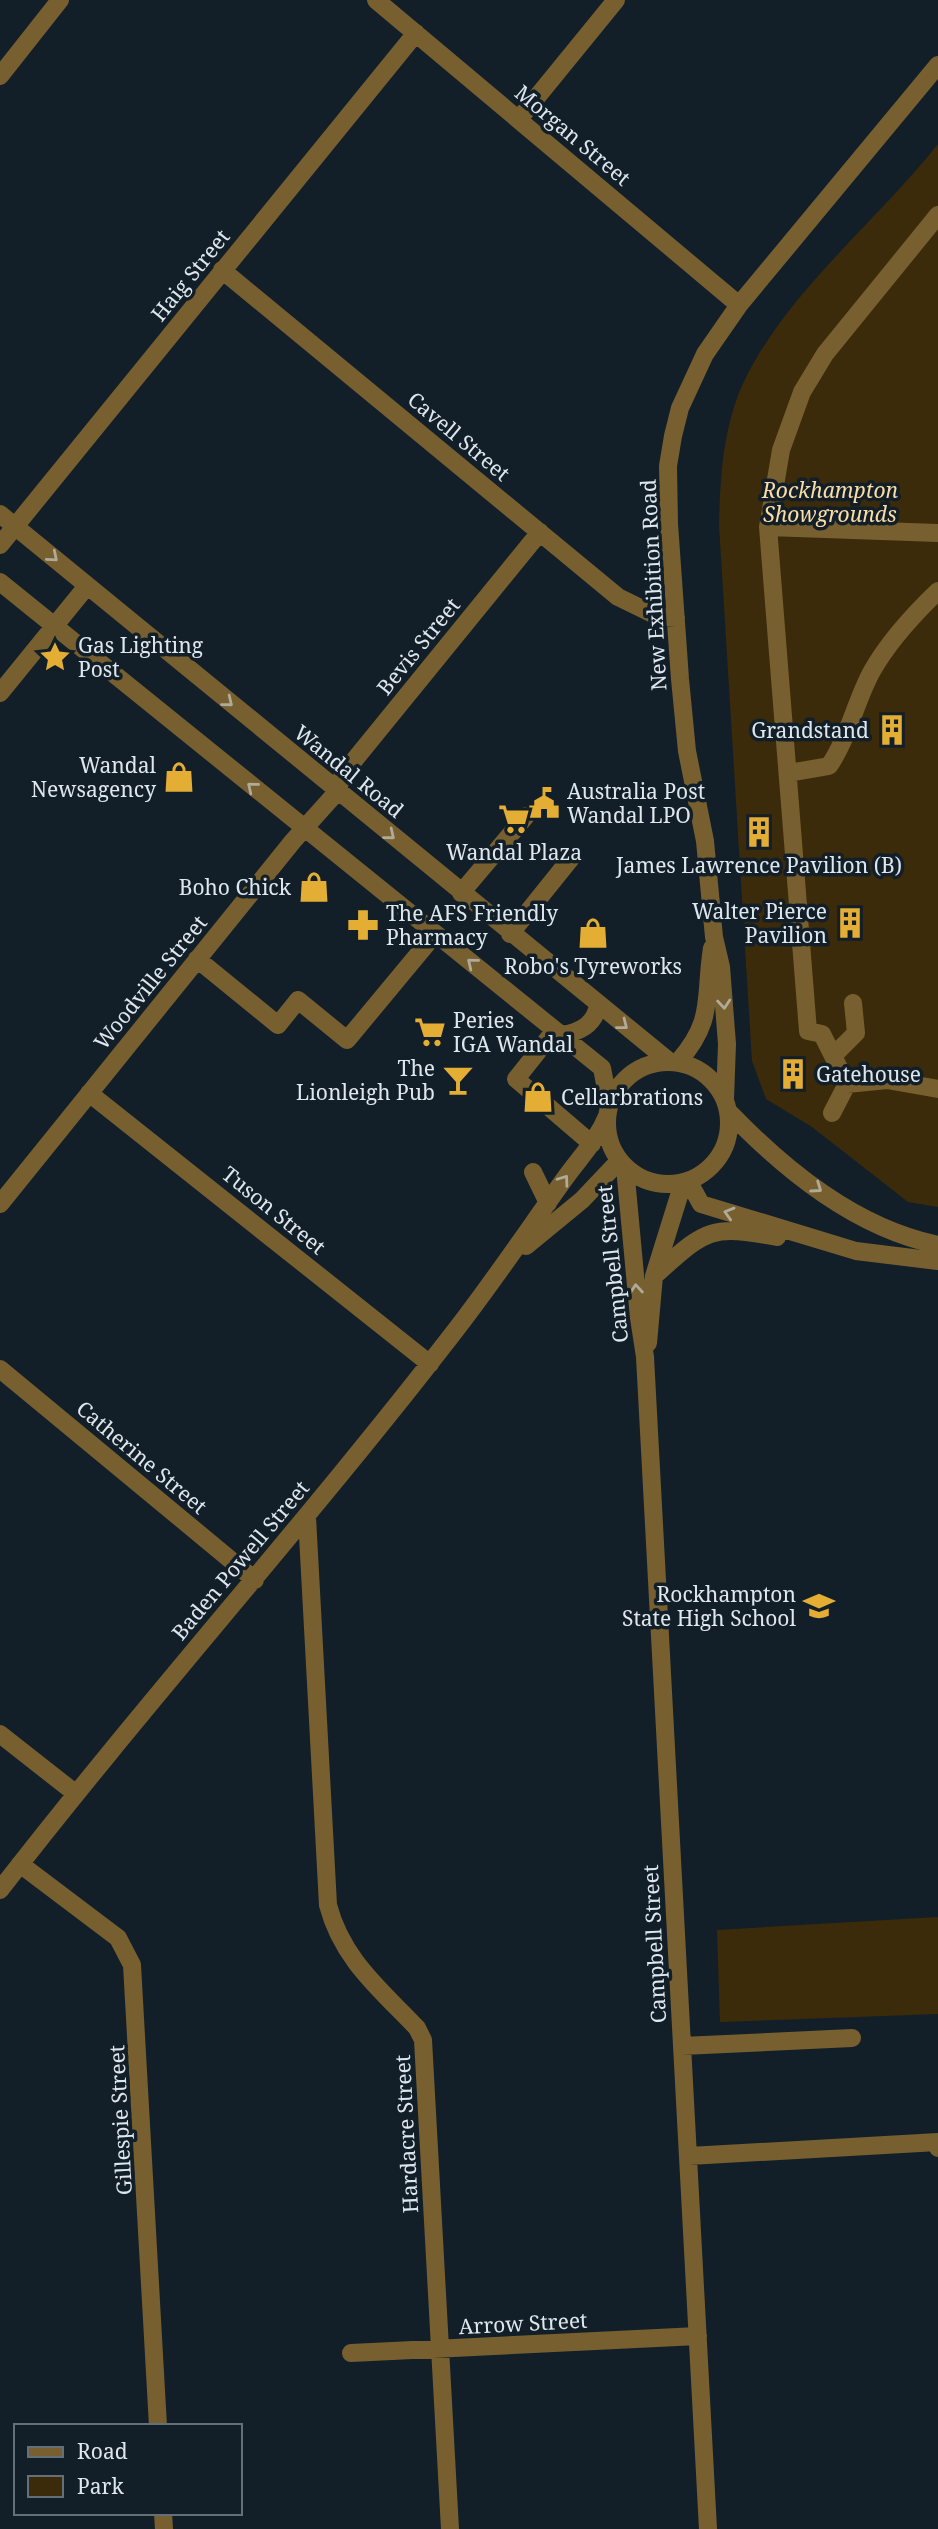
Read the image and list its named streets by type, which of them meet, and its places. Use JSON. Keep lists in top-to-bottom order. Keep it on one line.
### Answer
{"streets":{"street":["Morgan Street","Haig Street","Cavell Street","New Exhibition Road","Bevis Street","Wandal Road","Woodville Street","Tuson Street","Campbell Street","Catherine Street","Baden Powell Street","Gillespie Street","Hardacre Street","Arrow Street"]},"crossings":[["Morgan Street","Haig Street"],["Morgan Street","New Exhibition Road"],["Haig Street","Cavell Street"],["Haig Street","Wandal Road"],["Cavell Street","New Exhibition Road"],["Cavell Street","Bevis Street"],["New Exhibition Road","Wandal Road"],["New Exhibition Road","Campbell Street"],["New Exhibition Road","Baden Powell Street"],["Bevis Street","Wandal Road"],["Bevis Street","Woodville Street"],["Wandal Road","Woodville Street"],["Wandal Road","Campbell Street"],["Wandal Road","Baden Powell Street"],["Woodville Street","Tuson Street"],["Tuson Street","Baden Powell Street"],["Campbell Street","Baden Powell Street"],["Campbell Street","Arrow Street"],["Catherine Street","Baden Powell Street"],["Baden Powell Street","Gillespie Street"],["Baden Powell Street","Hardacre Street"],["Hardacre Street","Arrow Street"]],"parks":["Rockhampton Showgrounds"],"places":{"place":["Gas Lighting Post"],"building":["Grandstand","James Lawrence Pavilion (B)","Walter Pierce Pavilion","Gatehouse"],"shop":["Wandal Newsagency","Boho Chick","Robo's Tyreworks","Cellarbrations"],"public building":["Australia Post Wandal LPO"],"supermarket":["Wandal Plaza","Peries IGA Wandal"],"pharmacy":["The AFS Friendly Pharmacy"],"bar":["The Lionleigh Pub"],"school or university":["Rockhampton State High School"]},"legend":["Road","Park"]}
